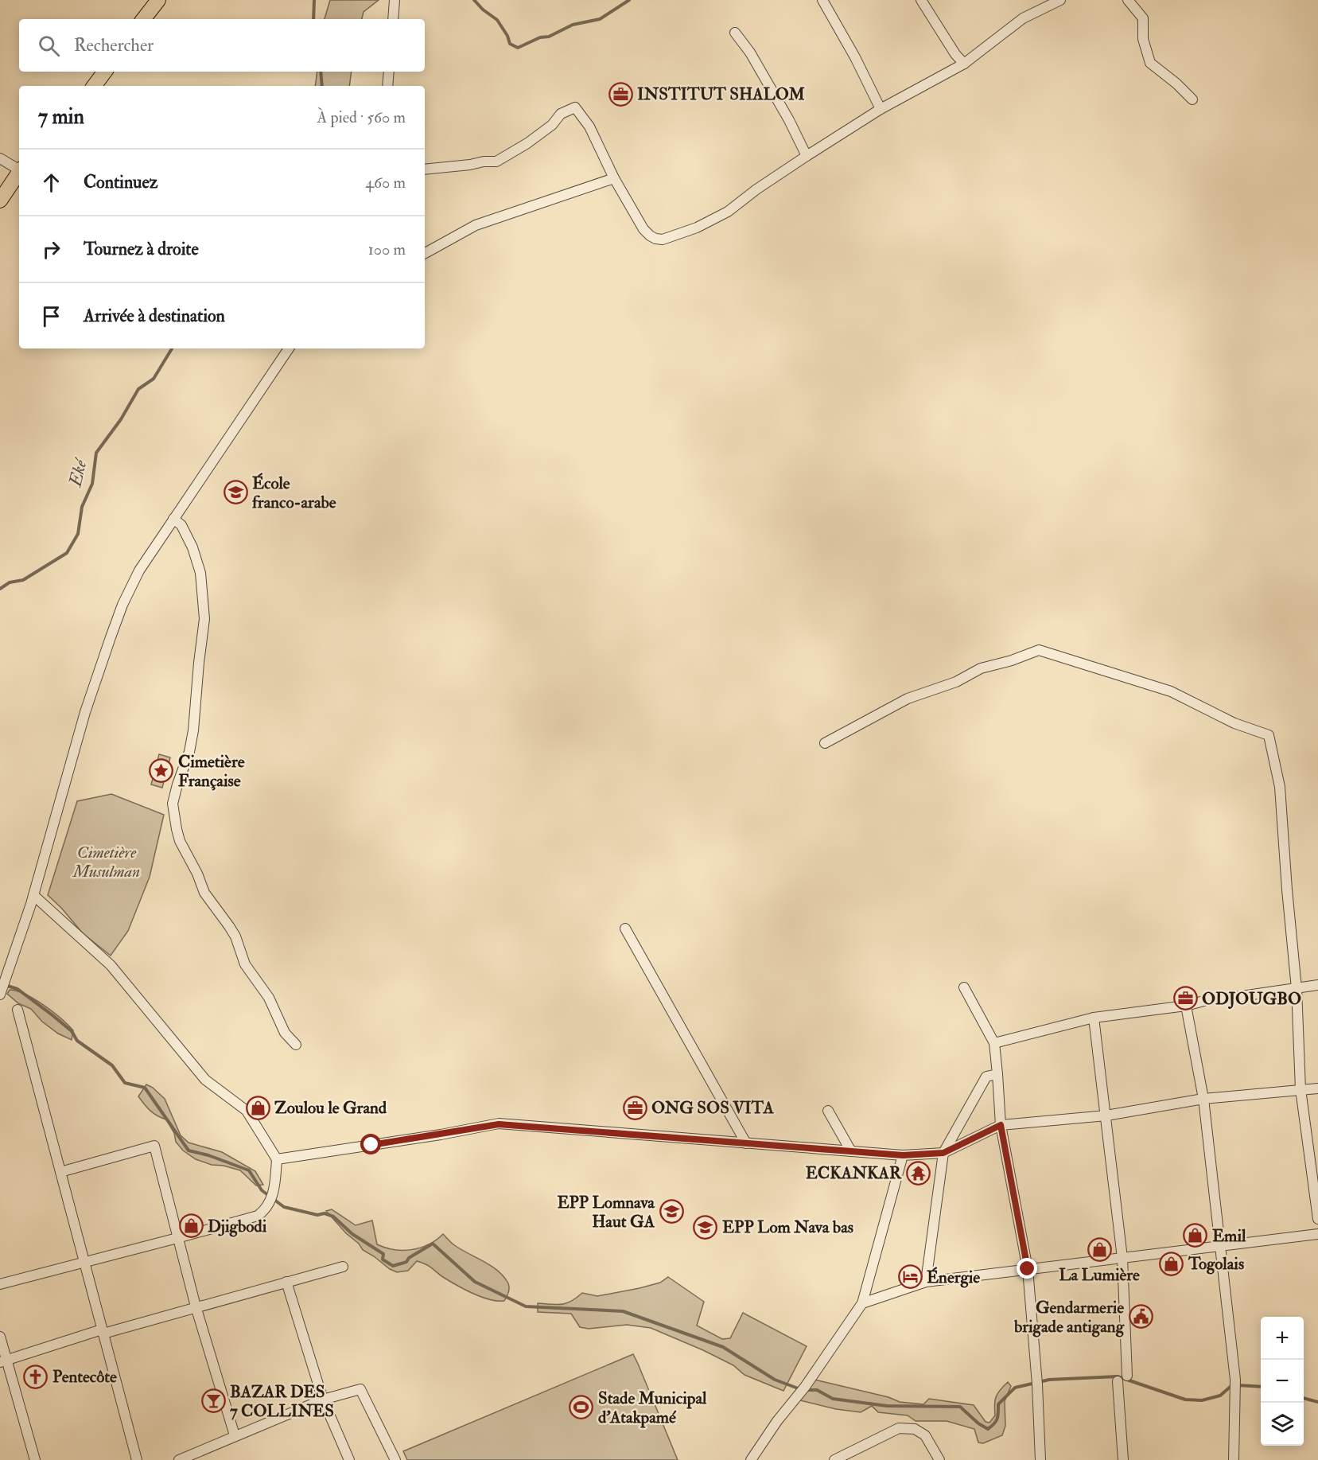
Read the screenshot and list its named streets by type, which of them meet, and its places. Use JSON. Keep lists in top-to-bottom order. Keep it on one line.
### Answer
{"water":["Eké"],"parks":["Cimetière Musulman"],"places":{"office":["INSTITUT SHALOM","ODJOUGBO","ONG SOS VITA"],"school or university":["École franco-arabe","EPP Lomnava Haut GA","EPP Lom Nava bas"],"place":["Cimetière Française"],"shop":["Zoulou le Grand","Djigbodi","Emil","La Lumière","Togolais"],"temple":["ECKANKAR"],"hotel":["Énergie"],"public building":["Gendarmerie brigade antigang"],"church":["Pentecôte"],"bar":["BAZAR DES 7 COLLINES"],"sports":["Stade Municipal d'Atakpamé"]},"page":{"search":"Rechercher","heading":["7 min","À pied · 560 m"],"list":[["Continuez","460 m"],["Tournez à droite","100 m"],"Arrivée à destination"],"map_buttons":["+","−"]}}
